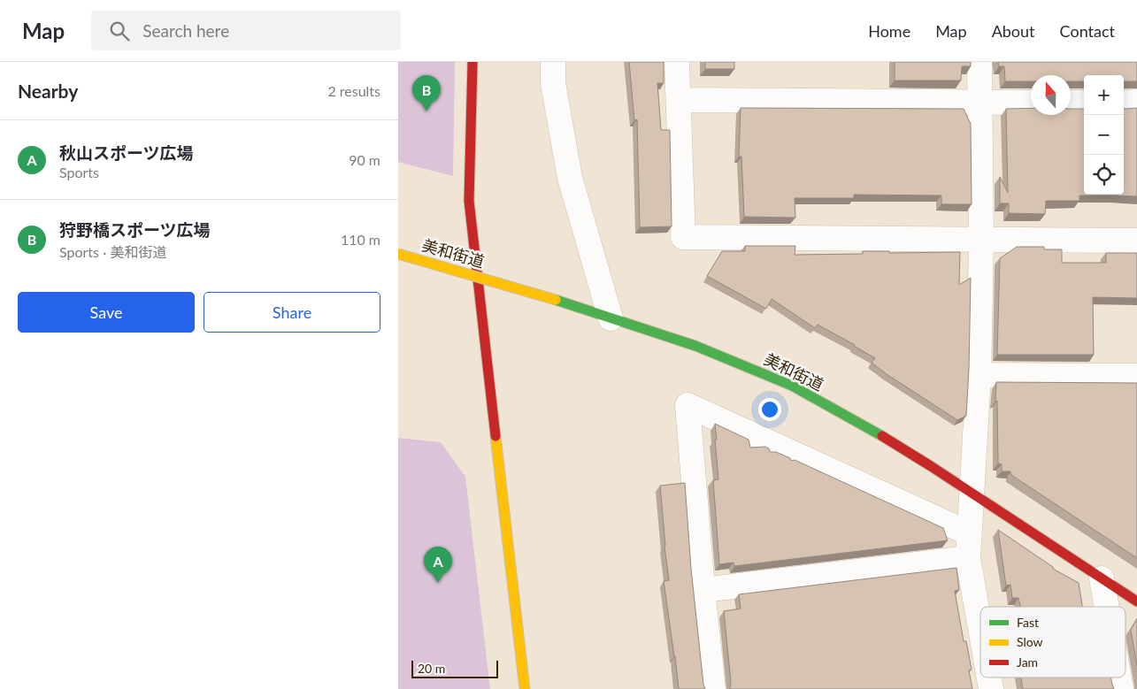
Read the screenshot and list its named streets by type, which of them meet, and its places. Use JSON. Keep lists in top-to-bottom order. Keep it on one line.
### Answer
{"streets":{"main road":["美和街道"]},"legend":["Fast","Slow","Jam"],"scale_bar":"20 m","north":"top","page":{"header":"Map","search":"Search here","nav":["Home","Map","About","Contact"],"heading":["Nearby","2 results"],"map_buttons":["+","−"],"pins":["B","A"],"list":[{"mark":"A","name":"秋山スポーツ広場","note":"Sports","value":"90 m"},{"mark":"B","name":"狩野橋スポーツ広場","note":"Sports · 美和街道","value":"110 m"}],"buttons":["Save","Share"],"scale":"20 m"}}
